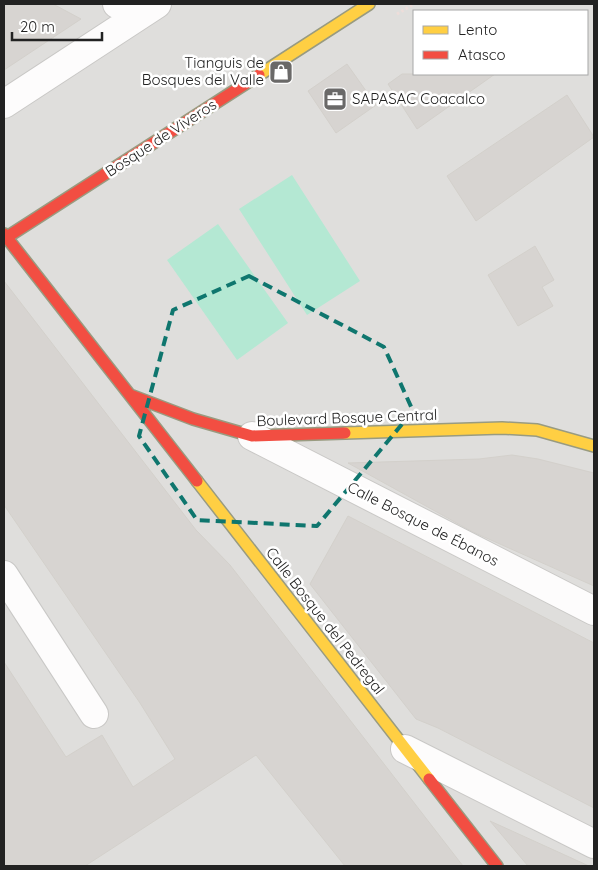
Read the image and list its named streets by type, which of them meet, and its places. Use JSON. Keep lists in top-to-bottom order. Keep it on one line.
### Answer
{"streets":{"street":["Bosque de Viveros","Boulevard Bosque Central","Calle Bosque de Ébanos","Calle Bosque del Pedregal"]},"crossings":[["Boulevard Bosque Central","Calle Bosque de Ébanos"],["Boulevard Bosque Central","Calle Bosque del Pedregal"]],"places":{"shop":["Tianguis de Bosques del Valle"],"office":["SAPASAC Coacalco"]},"legend":["Lento","Atasco"],"scale_bar":"20 m"}
